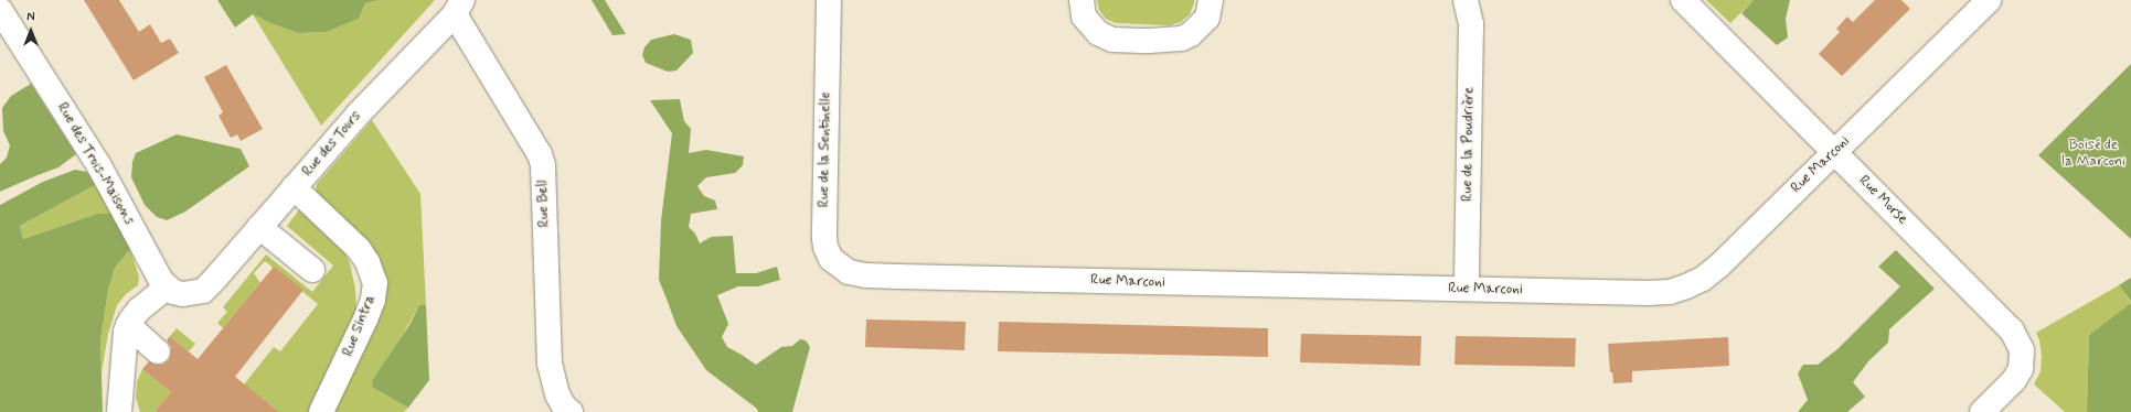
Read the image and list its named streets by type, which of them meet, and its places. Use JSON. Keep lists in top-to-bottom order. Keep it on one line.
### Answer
{"streets":{"street":["Rue des Tours","Rue de la Poudrière","Rue de la Sentinelle","Rue des Trois-Maisons","Rue Marconi","Rue Morse","Rue Bell","Rue Sintra"]},"crossings":[["Rue des Tours","Rue des Trois-Maisons"],["Rue des Tours","Rue Bell"],["Rue des Tours","Rue Sintra"],["Rue de la Poudrière","Rue Marconi"],["Rue de la Sentinelle","Rue Marconi"],["Rue Marconi","Rue Morse"]],"parks":["Boisé de la Marconi"],"north":"top"}
